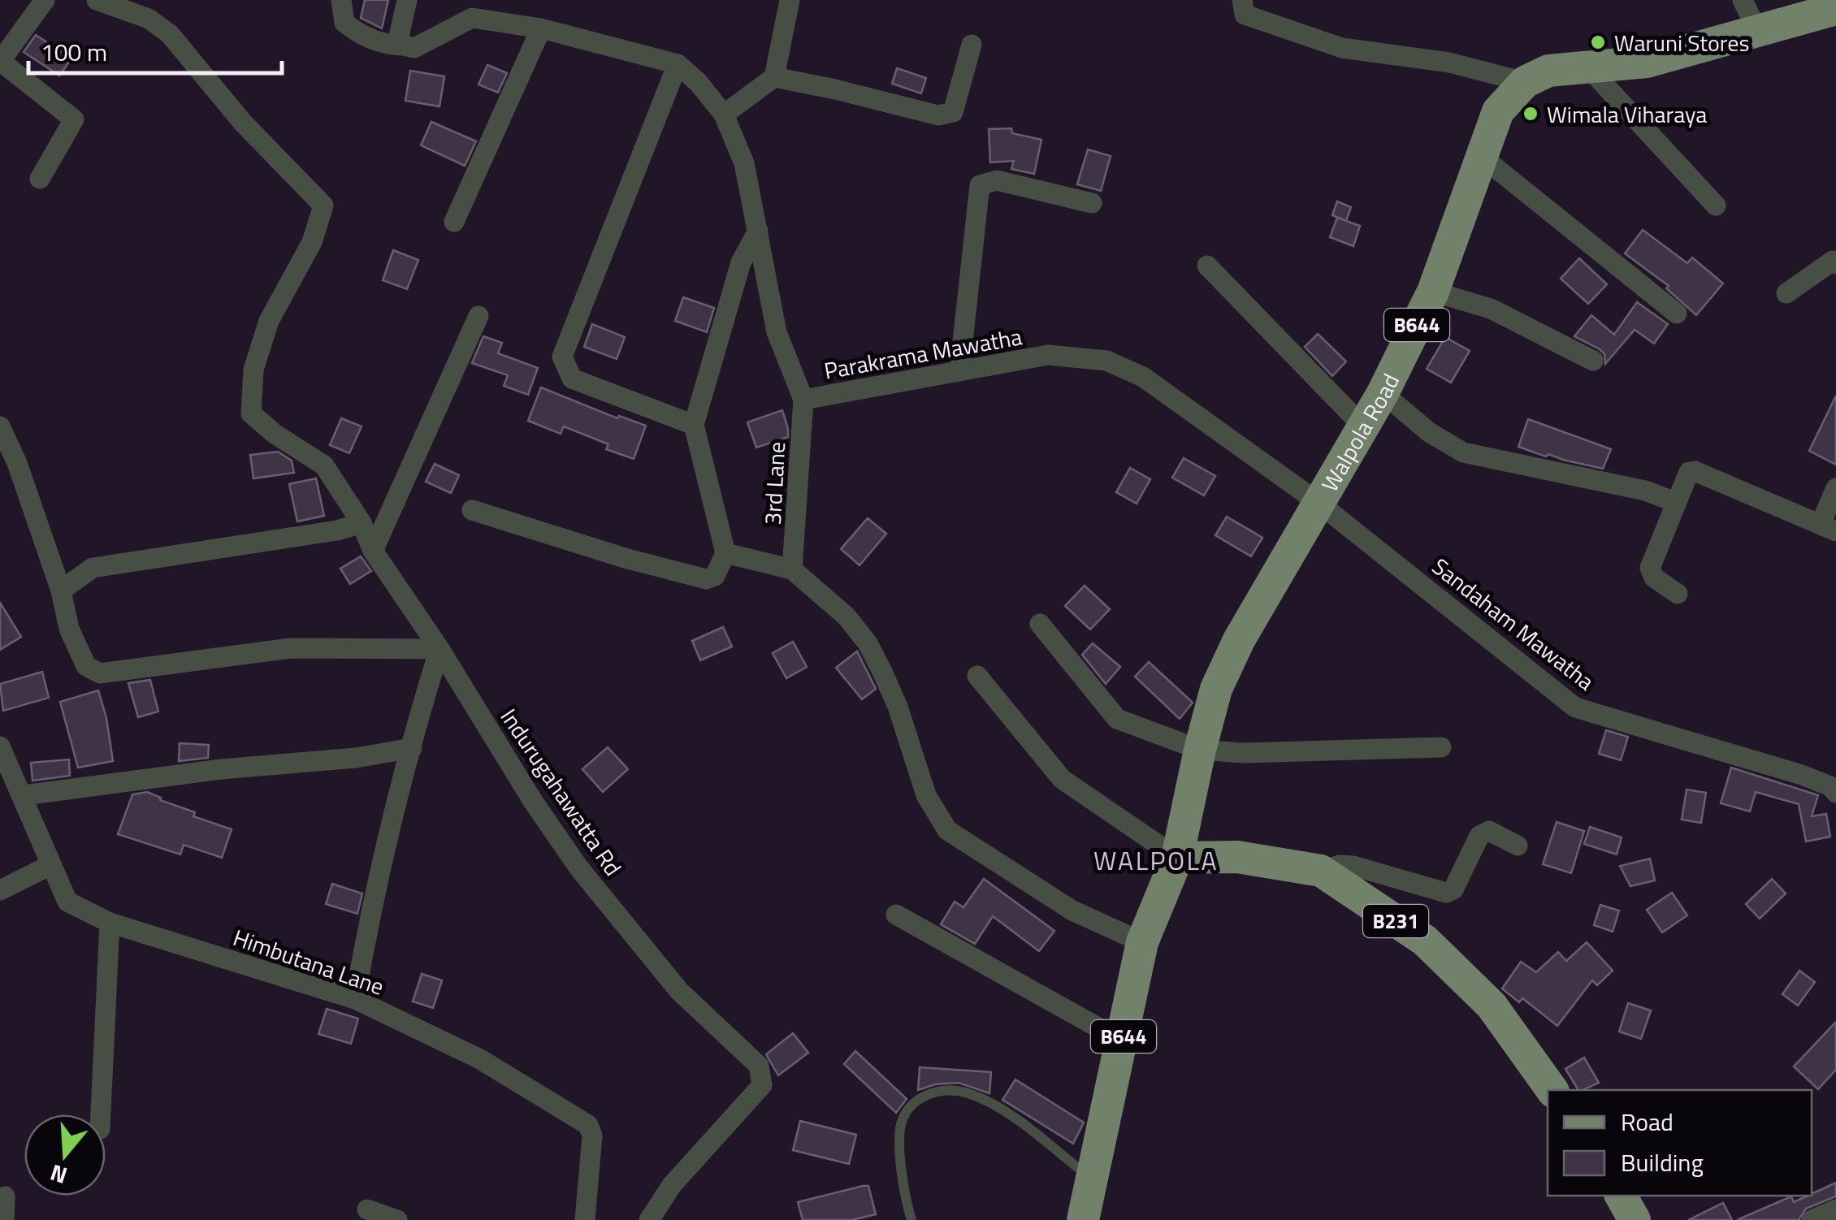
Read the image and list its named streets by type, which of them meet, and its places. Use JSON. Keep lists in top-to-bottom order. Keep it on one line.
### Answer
{"streets":{"main road":["B644","Walpola Road","B231"],"street":["Parakrama Mawatha","3rd Lane","Sandaham Mawatha","Indurugahawatta Rd","Himbutana Lane"]},"crossings":[["B644","Walpola Road"],["B644","B231"],["Parakrama Mawatha","Walpola Road"],["Parakrama Mawatha","3rd Lane"],["Parakrama Mawatha","Sandaham Mawatha"],["Walpola Road","Sandaham Mawatha"],["Walpola Road","B231"]],"districts":["WALPOLA"],"places":["Waruni Stores","Wimala Viharaya"],"legend":["Road","Building"],"scale_bar":"100 m","north":"bottom"}
